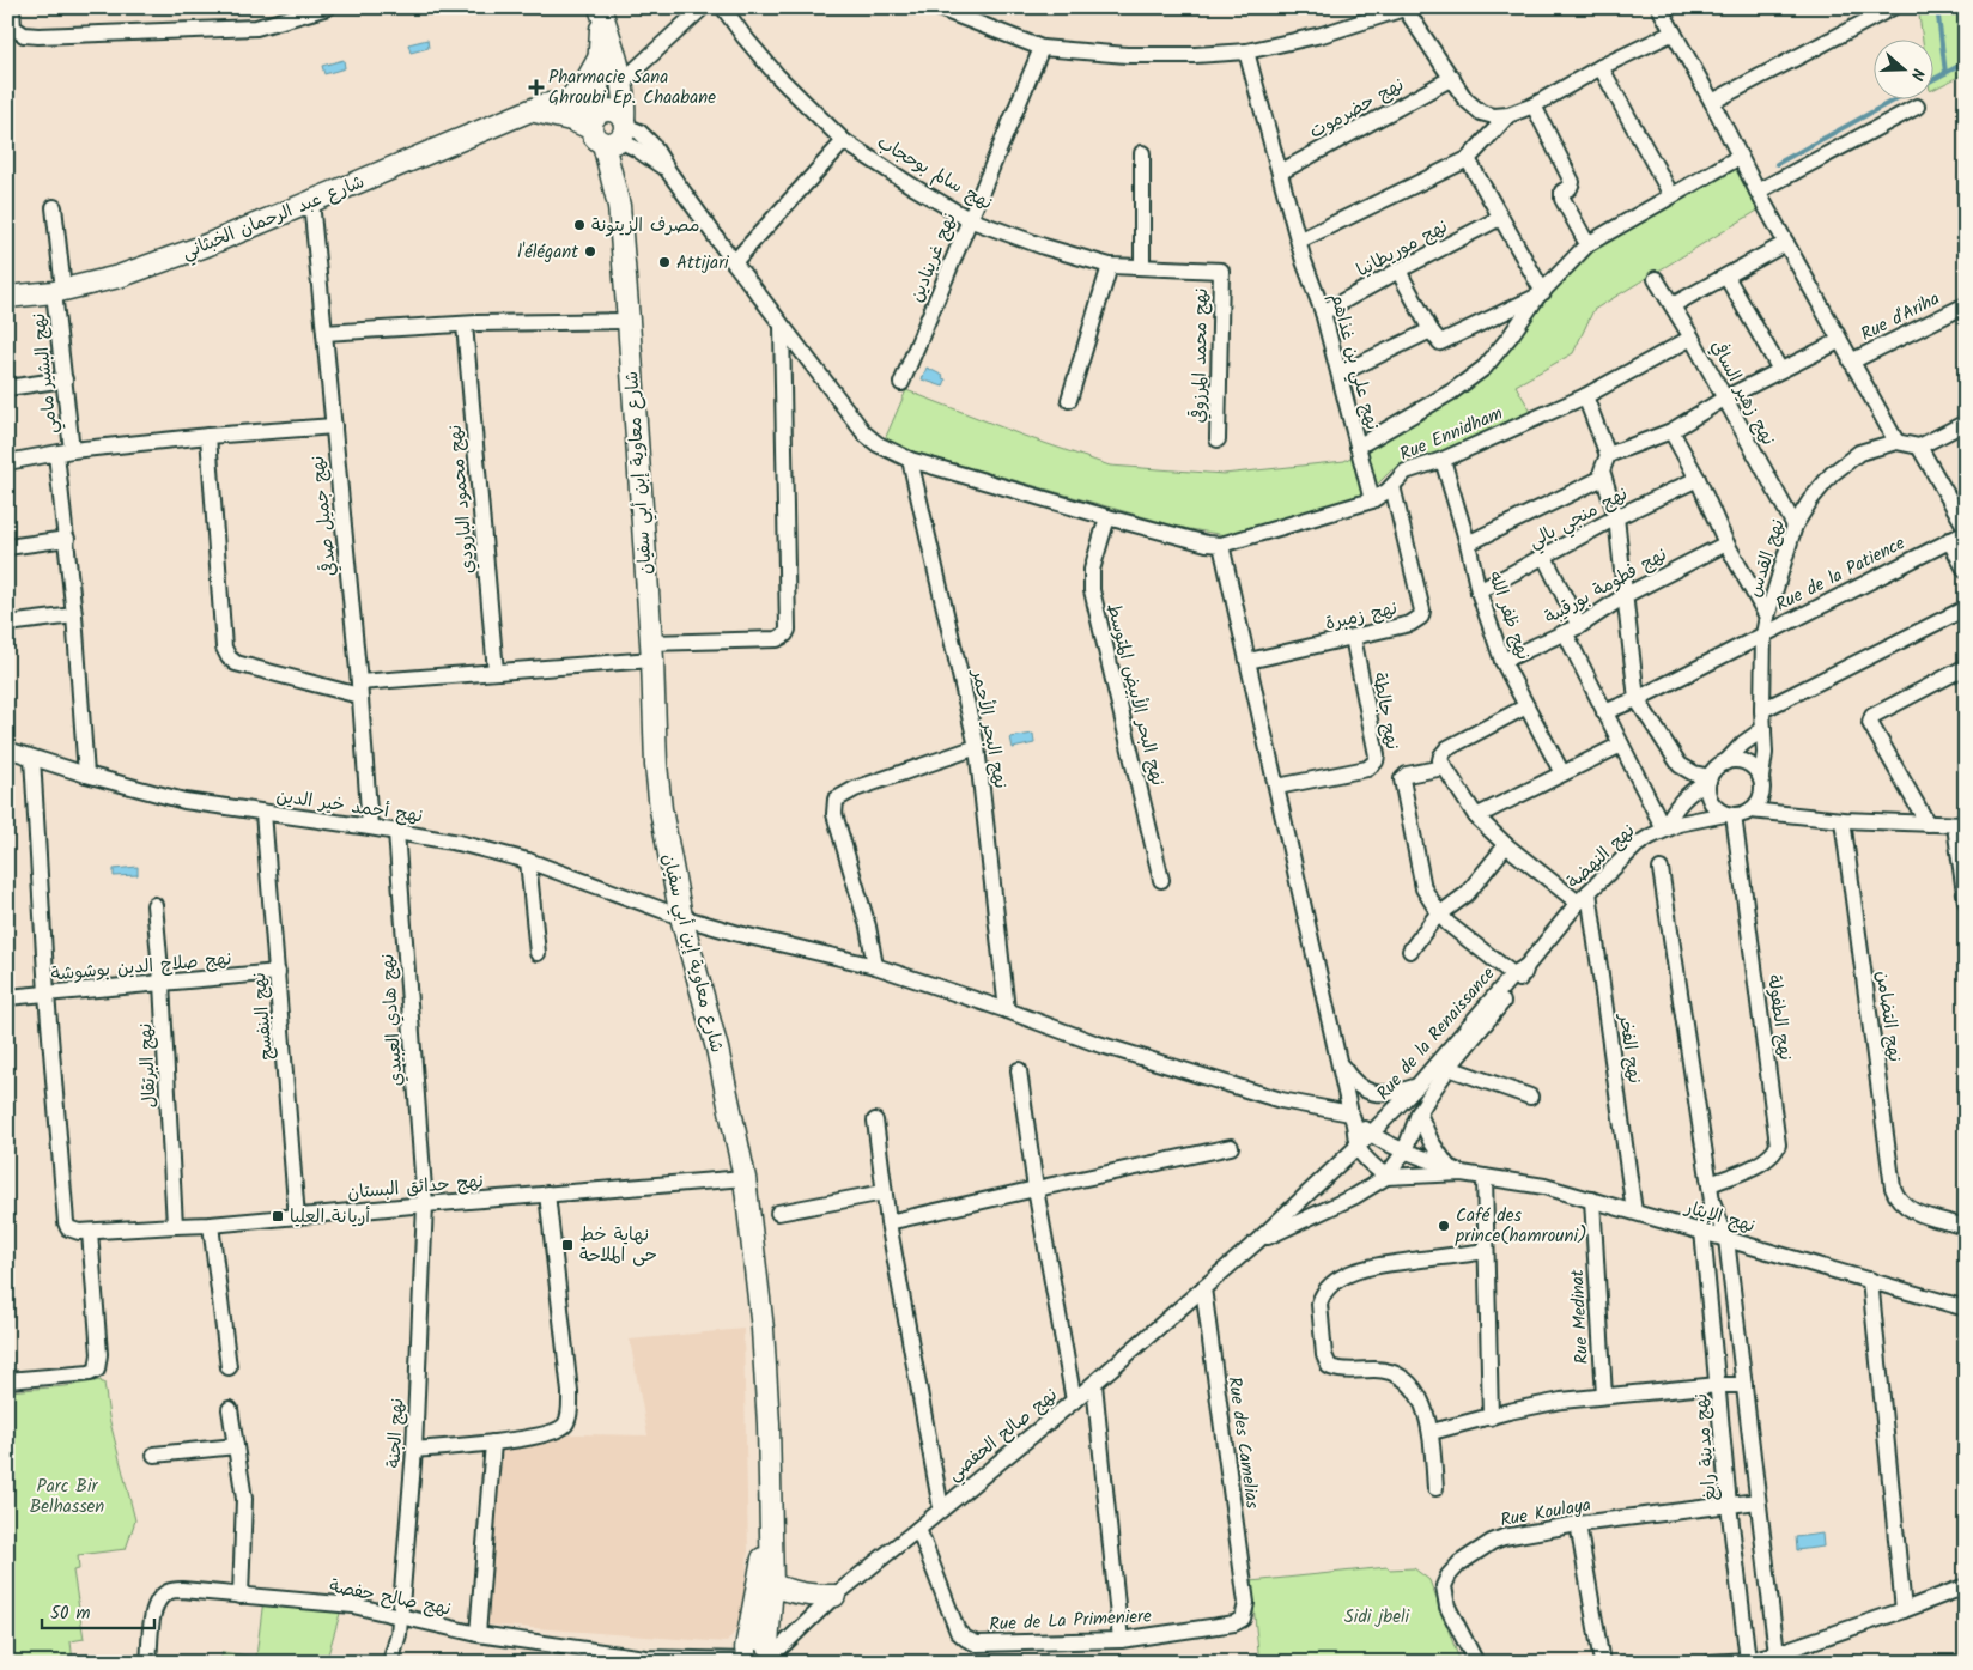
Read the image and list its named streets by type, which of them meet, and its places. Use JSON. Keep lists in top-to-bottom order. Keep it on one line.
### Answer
{"streets":{"main road":["شارع عبد الرحمان الخبثاني","شارع معاوية إبن أبي سفيان"],"street":["نهج حضرموت","نهج سالم بوحجاب","نهج موريطانيا","نهج غرينادين","Rue d'Ariha","نهج محمد المرزوقي","نهج علي بن غذاهم","نهج البشير مامي","نهج زهير السافي","Rue Ennidham","نهج محمود البارودي","نهج جميل صدقي","نهج منجي بالي","نهج القدس","Rue de la Patience","نهج فطومة بورقيبة","نهج زمبرة","نهج ظفر الله","نهج البحر الأبيض المتوسط","نهج جالطة","نهج البحر الأحمر","نهج أحمد خير الدين","نهج النهضة","نهج صلاح الدين بوشوشة","نهج البنفسج","نهج التضامن","نهج الطفولة","نهج هادي العبيدي","Rue de la Renaissance","نهج الفخر","نهج البرتقال","نهج حدائق البستان","نهج الإيثار","Rue Medinat","نهج الجنة","نهج صالح الحفصي","Rue des Camelias","نهج مدينة رابغ","Rue Koulaya","نهج صالح حفصة","Rue de La Primeniere"]},"crossings":[["نهج حضرموت","نهج علي بن غذاهم"],["نهج سالم بوحجاب","نهج غرينادين"],["نهج سالم بوحجاب","نهج محمد المرزوقي"],["شارع عبد الرحمان الخبثاني","نهج البشير مامي"],["شارع عبد الرحمان الخبثاني","نهج جميل صدقي"],["نهج موريطانيا","نهج علي بن غذاهم"],["نهج زهير السافي","Rue Ennidham"],["نهج زهير السافي","نهج القدس"],["Rue Ennidham","نهج زمبرة"],["Rue Ennidham","نهج ظفر الله"],["شارع معاوية إبن أبي سفيان","نهج أحمد خير الدين"],["شارع معاوية إبن أبي سفيان","نهج حدائق البستان"],["شارع معاوية إبن أبي سفيان","نهج صالح الحفصي"],["شارع معاوية إبن أبي سفيان","نهج صالح حفصة"],["نهج جميل صدقي","نهج أحمد خير الدين"],["نهج منجي بالي","نهج ظفر الله"],["نهج القدس","Rue de la Patience"],["نهج القدس","نهج النهضة"],["نهج القدس","نهج الطفولة"],["نهج فطومة بورقيبة","نهج ظفر الله"],["نهج زمبرة","نهج جالطة"],["نهج البحر الأحمر","نهج أحمد خير الدين"],["نهج أحمد خير الدين","نهج البنفسج"],["نهج أحمد خير الدين","نهج هادي العبيدي"],["نهج النهضة","نهج الطفولة"],["نهج النهضة","Rue de la Renaissance"],["نهج النهضة","نهج الفخر"],["نهج صلاح الدين بوشوشة","نهج البنفسج"],["نهج صلاح الدين بوشوشة","نهج البرتقال"],["نهج البنفسج","نهج حدائق البستان"],["نهج هادي العبيدي","نهج حدائق البستان"],["نهج هادي العبيدي","نهج الجنة"],["Rue de la Renaissance","نهج صالح الحفصي"],["نهج الفخر","نهج الإيثار"],["نهج البرتقال","نهج حدائق البستان"],["نهج حدائق البستان","نهج الجنة"],["نهج الإيثار","Rue Medinat"],["نهج الإيثار","نهج مدينة رابغ"],["نهج الجنة","نهج صالح حفصة"],["نهج صالح الحفصي","Rue des Camelias"],["نهج صالح الحفصي","Rue de La Primeniere"],["Rue des Camelias","Rue de La Primeniere"],["نهج مدينة رابغ","Rue Koulaya"]],"parks":["Parc Bir Belhassen","Sidi jbeli"],"places":{"health":["Pharmacie Sana Ghroubi Ep. Chaabane"],"other":["مصرف الزيتونة","l'élégant","Attijari","Café des prince(hamrouni)"],"transit":["أريانة العليا","نهاية خط حى الملاحة"]},"scale_bar":"50 m","north":"right"}
